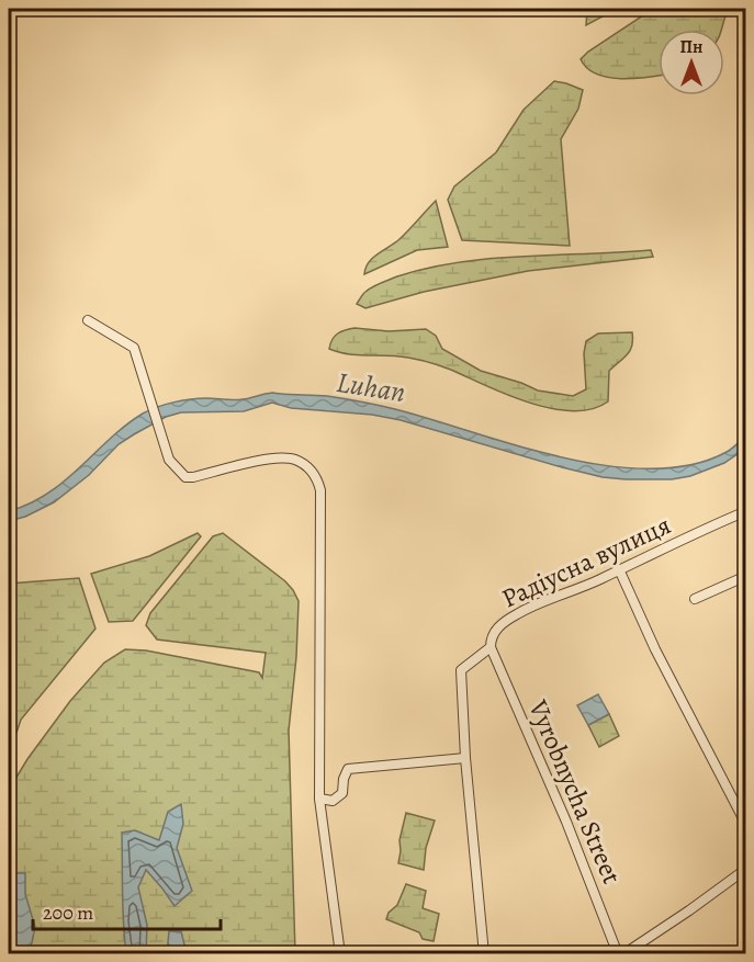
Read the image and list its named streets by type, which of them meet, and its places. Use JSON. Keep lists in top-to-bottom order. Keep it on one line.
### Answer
{"streets":{"street":["Радіусна вулиця","Vyrobnycha Street"]},"crossings":[["Радіусна вулиця","Vyrobnycha Street"]],"water":["Luhan"],"scale_bar":"200 m","north":"top"}
